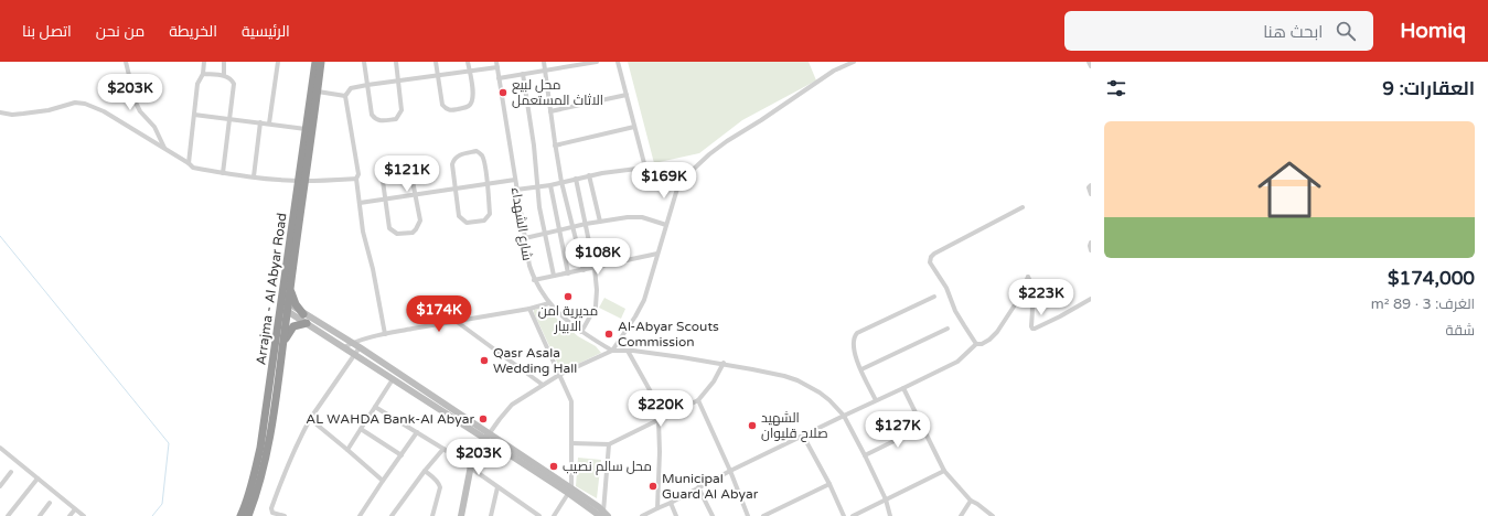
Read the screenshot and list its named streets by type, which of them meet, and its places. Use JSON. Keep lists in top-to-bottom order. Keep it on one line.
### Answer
{"streets":{"highway":["Arrajma - Al Abyar Road"],"street":["شارع الشهداء"]},"places":["محل لبيع الاثاث المستعمل","مديرية امن الابيار","Al-Abyar Scouts Commission","Qasr Asala Wedding Hall","AL WAHDA Bank-Al Abyar","الشهيد صلاح قليوان","محل سالم نصيب","Municipal Guard Al Abyar"],"page":{"header":"Homiq","search":"ابحث هنا","nav":["الرئيسية","الخريطة","من نحن","اتصل بنا"],"heading":"العقارات: 9","price":["$203K","$121K","$169K","$108K","$223K","$174K","$220K","$127K","$203K"],"list":[{"name":"$174,000","note":"الغرف: 3 · 89 m² · شقة"}]}}
